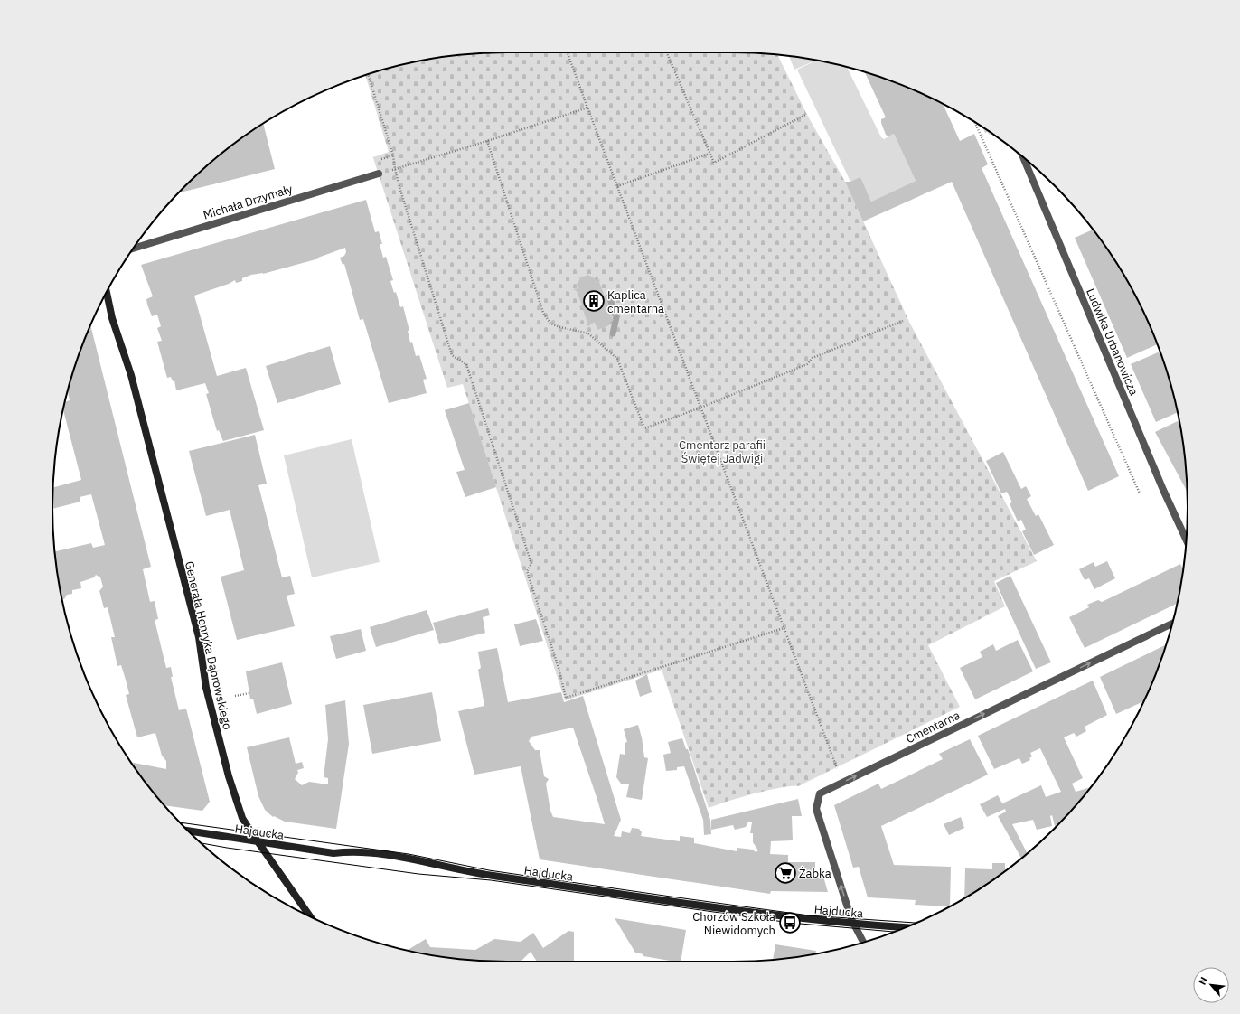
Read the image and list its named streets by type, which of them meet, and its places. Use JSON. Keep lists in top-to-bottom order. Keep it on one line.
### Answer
{"streets":{"street":["Michała Drzymały","Ludwika Urbanowicza","Generała Henryka Dąbrowskiego","Cmentarna","Hajducka"]},"crossings":[["Generała Henryka Dąbrowskiego","Hajducka"],["Cmentarna","Hajducka"]],"one_way":["Cmentarna"],"parks":["Cmentarz parafii Świętej Jadwigi"],"places":{"building":["Kaplica cmentarna"],"supermarket":["Żabka"],"bus stop":["Chorzów Szkoła Niewidomych"]},"north":"top left"}
